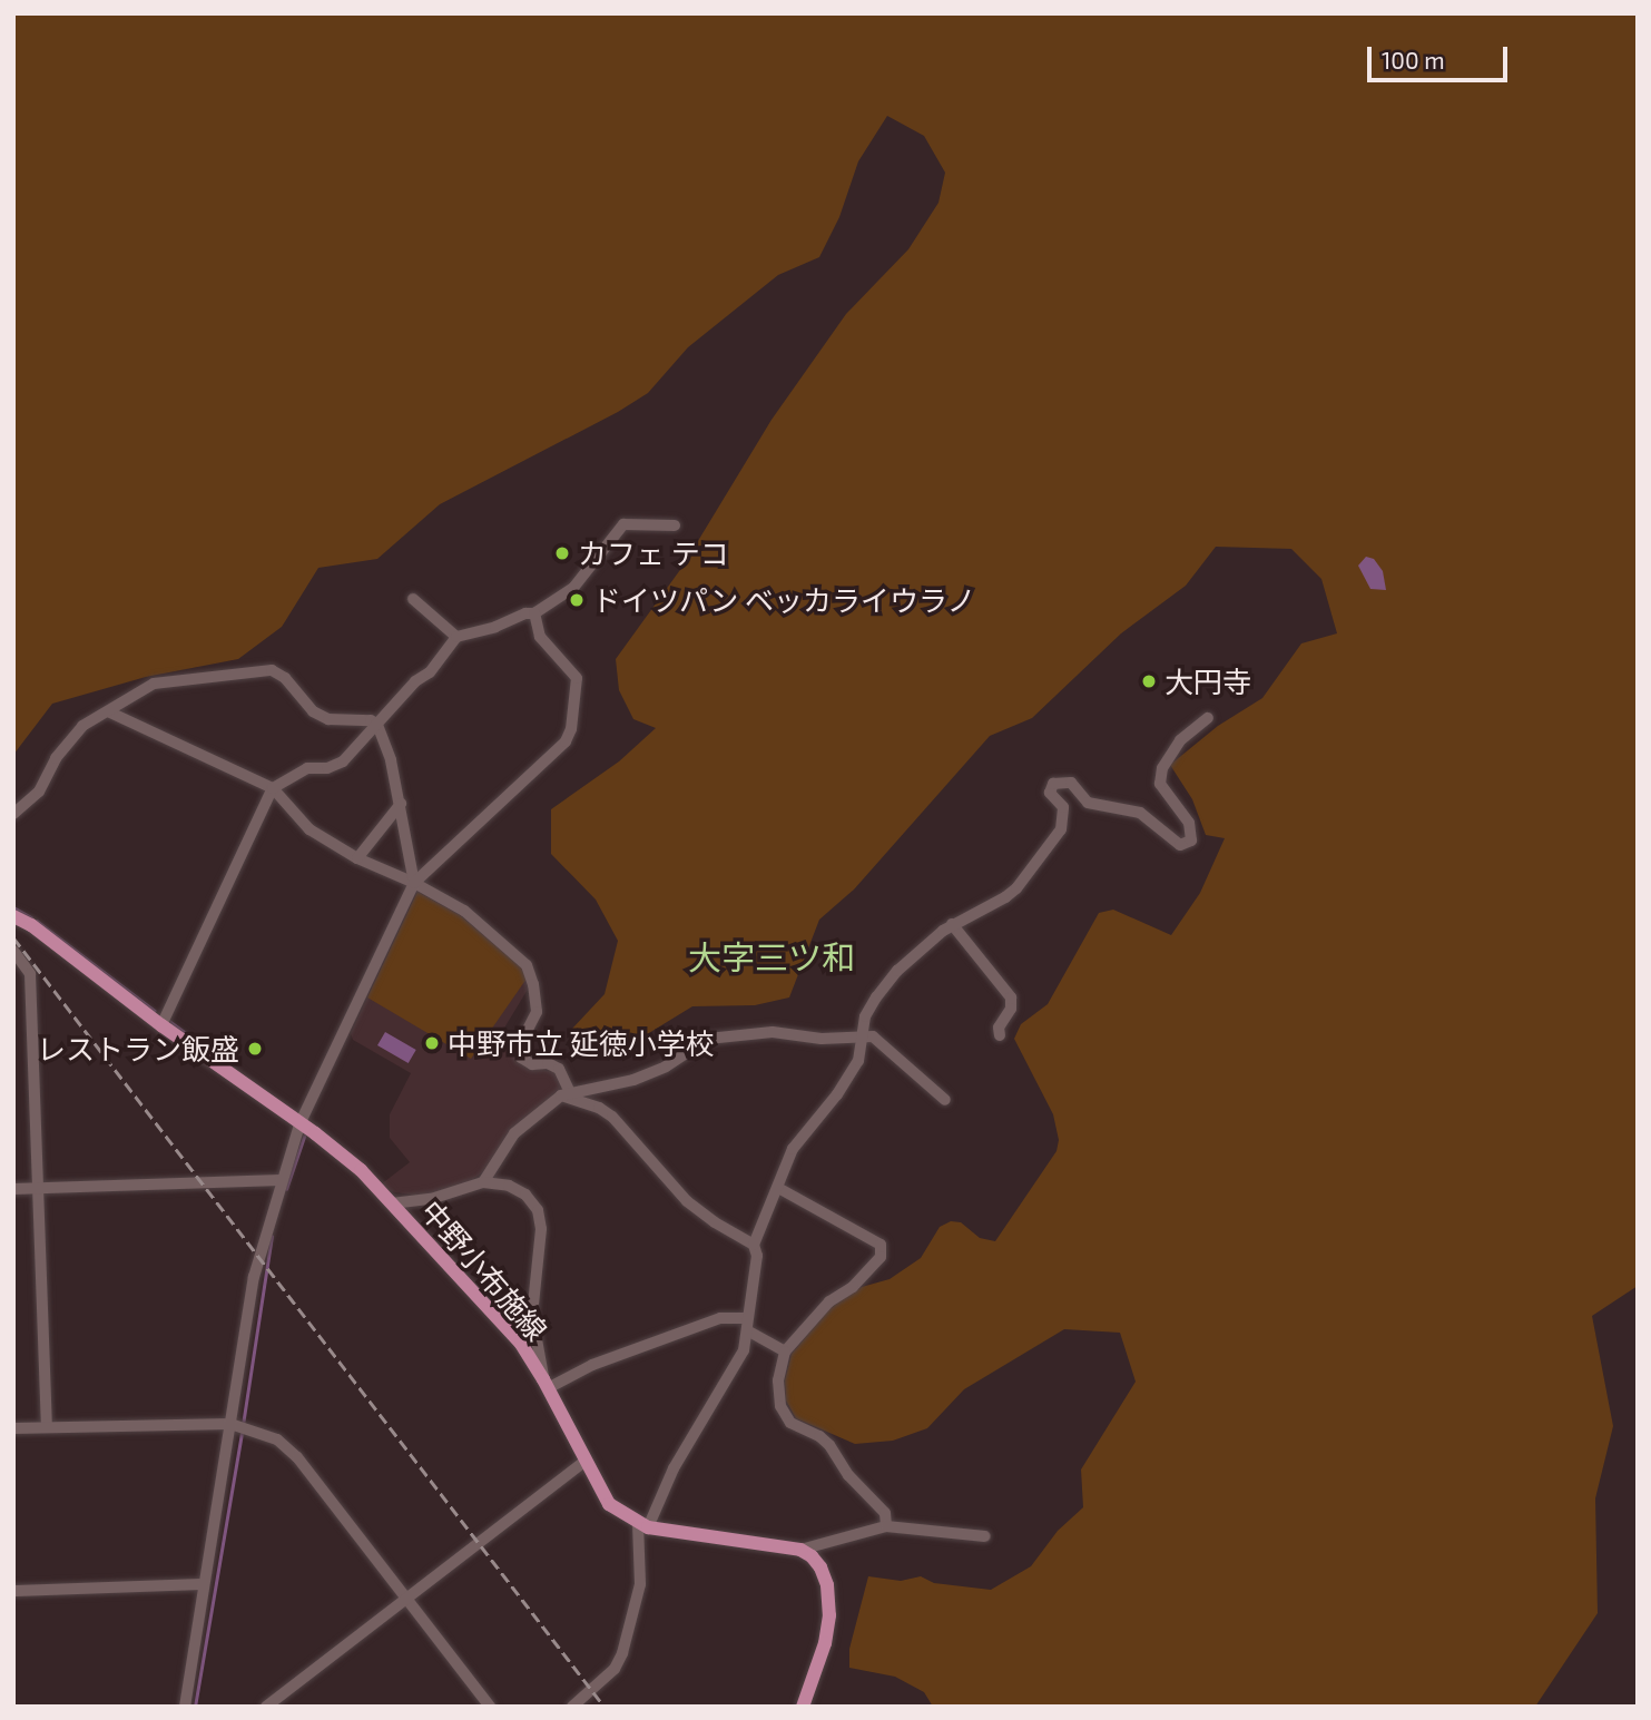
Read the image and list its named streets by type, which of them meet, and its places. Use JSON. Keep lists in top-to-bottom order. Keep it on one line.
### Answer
{"streets":{"main road":["中野小布施線"]},"districts":["大字三ツ和"],"places":["カフェ テコ","ドイツパン ベッカライウラノ","大円寺","中野市立 延徳小学校","レストラン飯盛"],"scale_bar":"100 m"}
